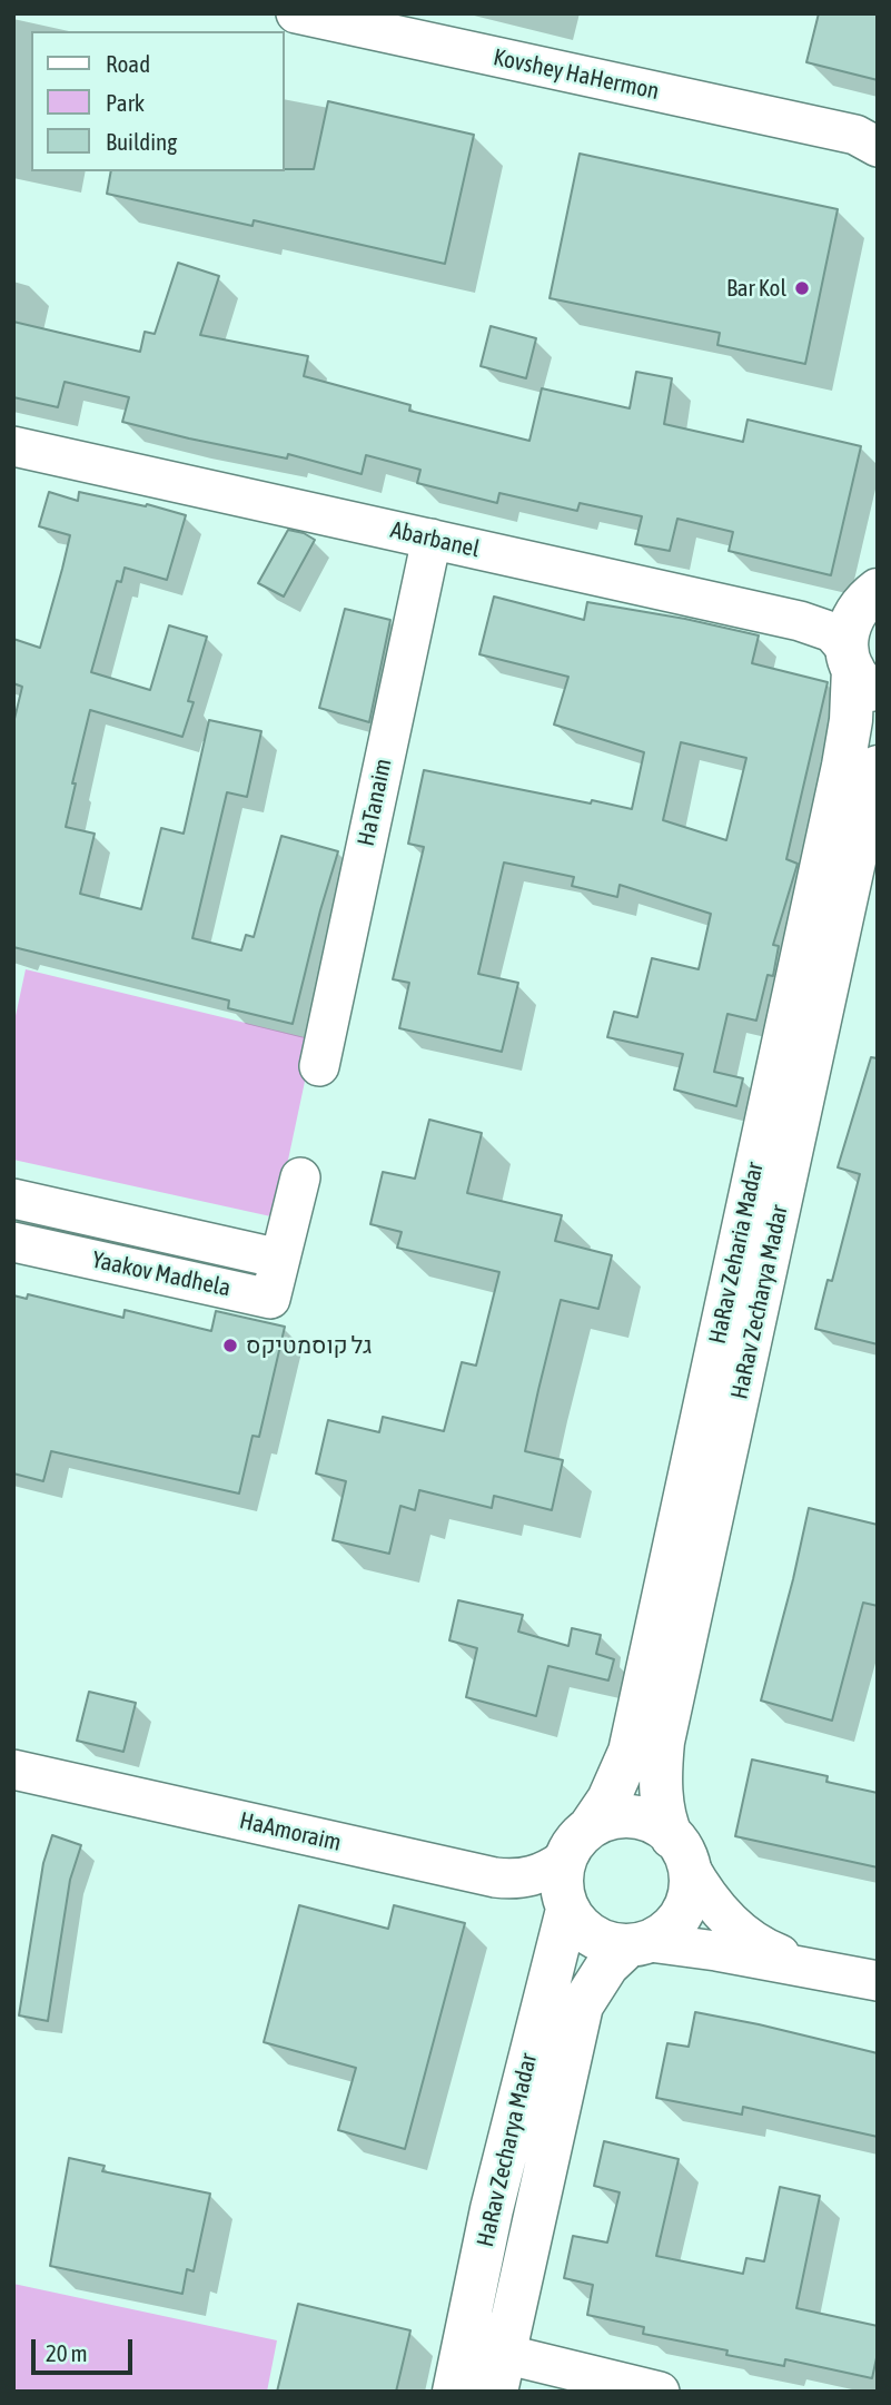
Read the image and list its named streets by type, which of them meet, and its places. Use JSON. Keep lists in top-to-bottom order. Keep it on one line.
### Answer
{"streets":{"street":["Kovshey HaHermon","Abarbanel","HaTanaim","HaRav Zeharia Madar","Yaakov Madhela","HaRav Zecharya Madar","HaAmoraim"]},"crossings":[["Abarbanel","HaTanaim"],["Abarbanel","HaRav Zeharia Madar"],["HaRav Zeharia Madar","HaRav Zecharya Madar"],["HaRav Zeharia Madar","HaAmoraim"],["HaRav Zecharya Madar","HaAmoraim"]],"places":["Bar Kol","גל קוסמטיקס"],"legend":["Road","Park","Building"],"scale_bar":"20 m"}
